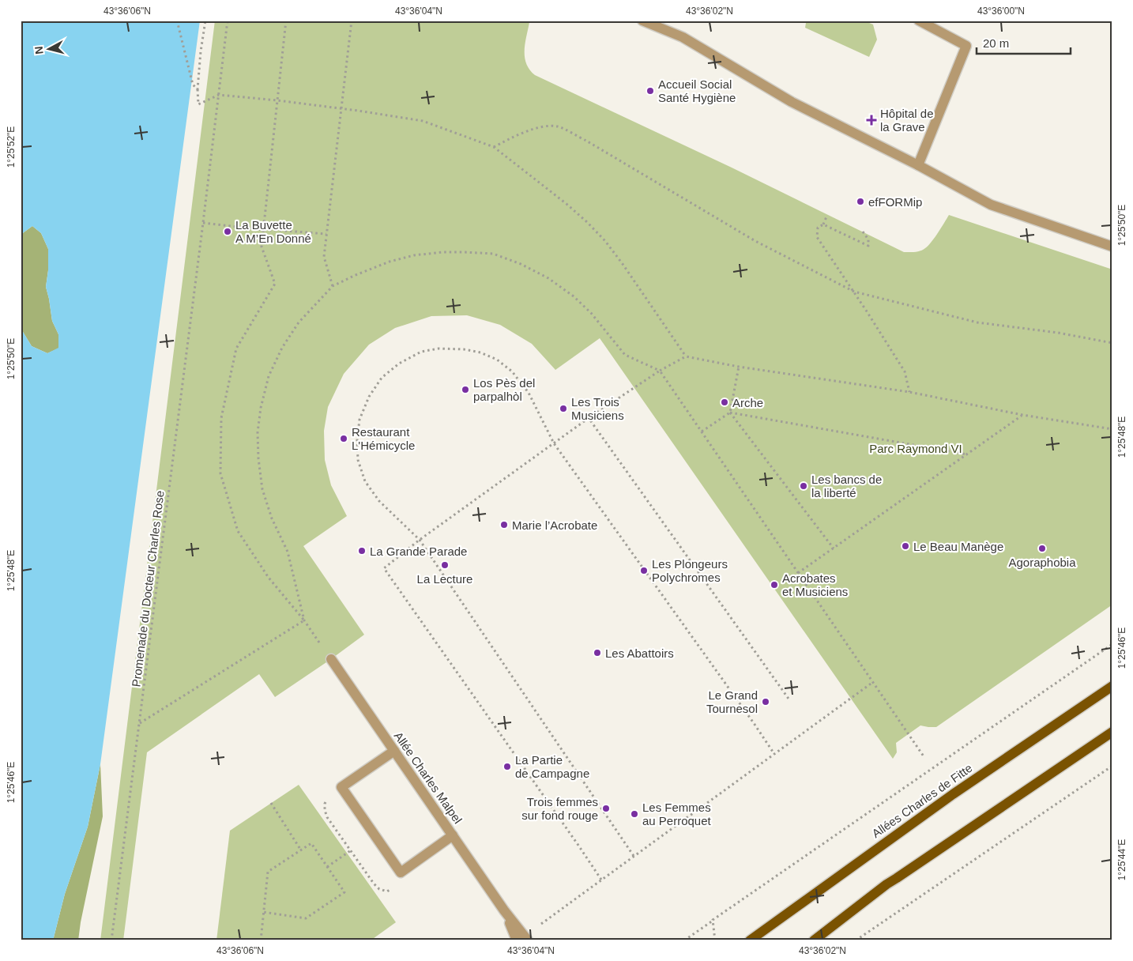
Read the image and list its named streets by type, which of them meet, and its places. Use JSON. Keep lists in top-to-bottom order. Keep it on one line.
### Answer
{"streets":{"main road":["Allées Charles de Fitte"],"street":["Allée Charles Malpel"],"path":["Promenade du Docteur Charles Rose"]},"parks":["Parc Raymond VI"],"places":{"other":["Accueil Social Santé Hygiène","efFORMip","La Buvette A M’En Donné","Los Pès del parpalhòl","Arche","Les Trois Musiciens","Restaurant L'Hémicycle","Les bancs de la liberté","Marie l’Acrobate","Le Beau Manège","Agoraphobia","La Grande Parade","La Lecture","Les Plongeurs Polychromes","Acrobates et Musiciens","Les Abattoirs","Le Grand Tournesol","La Partie de Campagne","Trois femmes sur fond rouge","Les Femmes au Perroquet"],"health":["Hôpital de la Grave"]},"scale_bar":"20 m","north":"left","coordinates":["43°36'06\"N","43°36'04\"N","43°36'02\"N","43°36'00\"N","1°25'52\"E","1°25'50\"E","1°25'48\"E","1°25'46\"E","1°25'44\"E"]}
